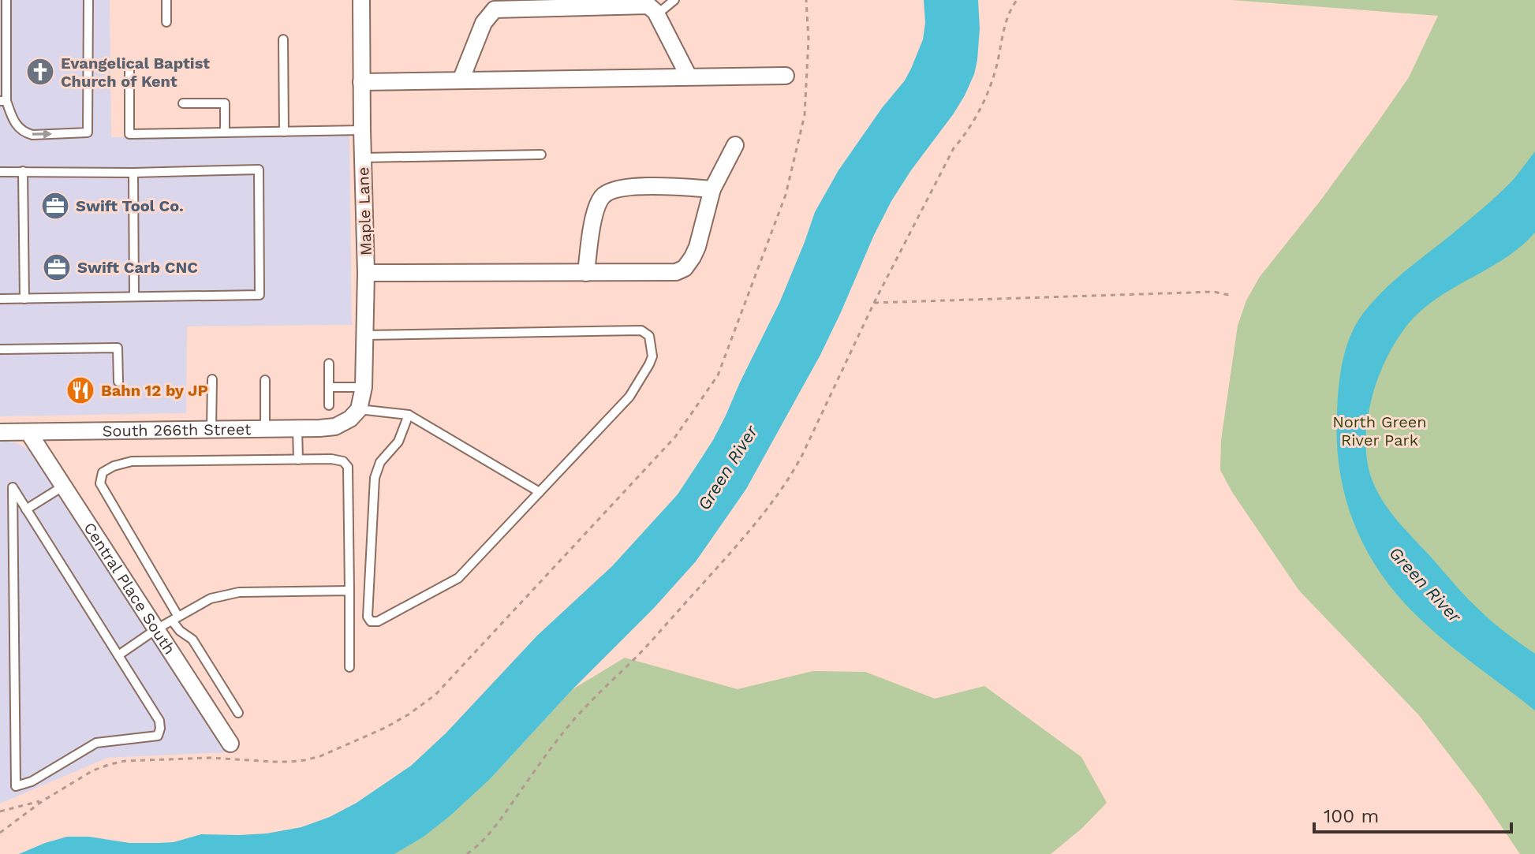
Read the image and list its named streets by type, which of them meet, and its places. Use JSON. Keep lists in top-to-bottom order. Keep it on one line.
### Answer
{"streets":{"street":["Maple Lane","South 266th Street","Central Place South"]},"crossings":[["Maple Lane","South 266th Street"],["South 266th Street","Central Place South"]],"water":["Green River"],"parks":["North Green River Park"],"places":{"church":["Evangelical Baptist Church of Kent"],"office":["Swift Tool Co.","Swift Carb CNC"],"restaurant":["Bahn 12 by JP"]},"scale_bar":"100 m"}
